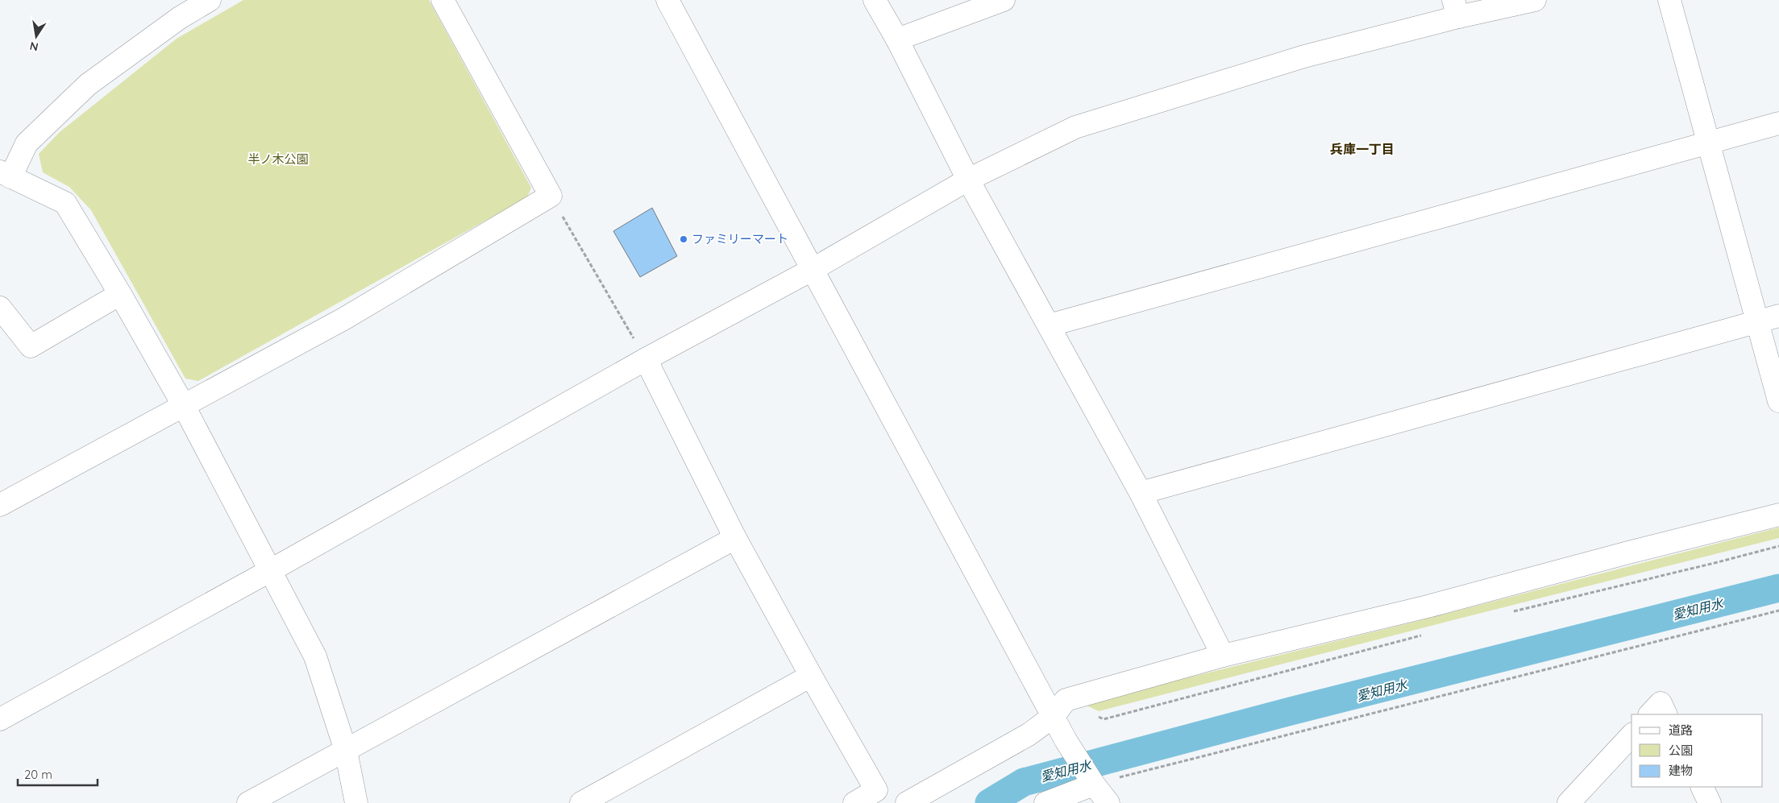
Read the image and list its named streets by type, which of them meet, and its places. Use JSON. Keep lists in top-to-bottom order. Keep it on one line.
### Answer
{"districts":["兵庫一丁目"],"water":["愛知用水"],"parks":["半ノ木公園"],"places":["ファミリーマート"],"legend":["道路","公園","建物"],"scale_bar":"20 m","north":"bottom"}
